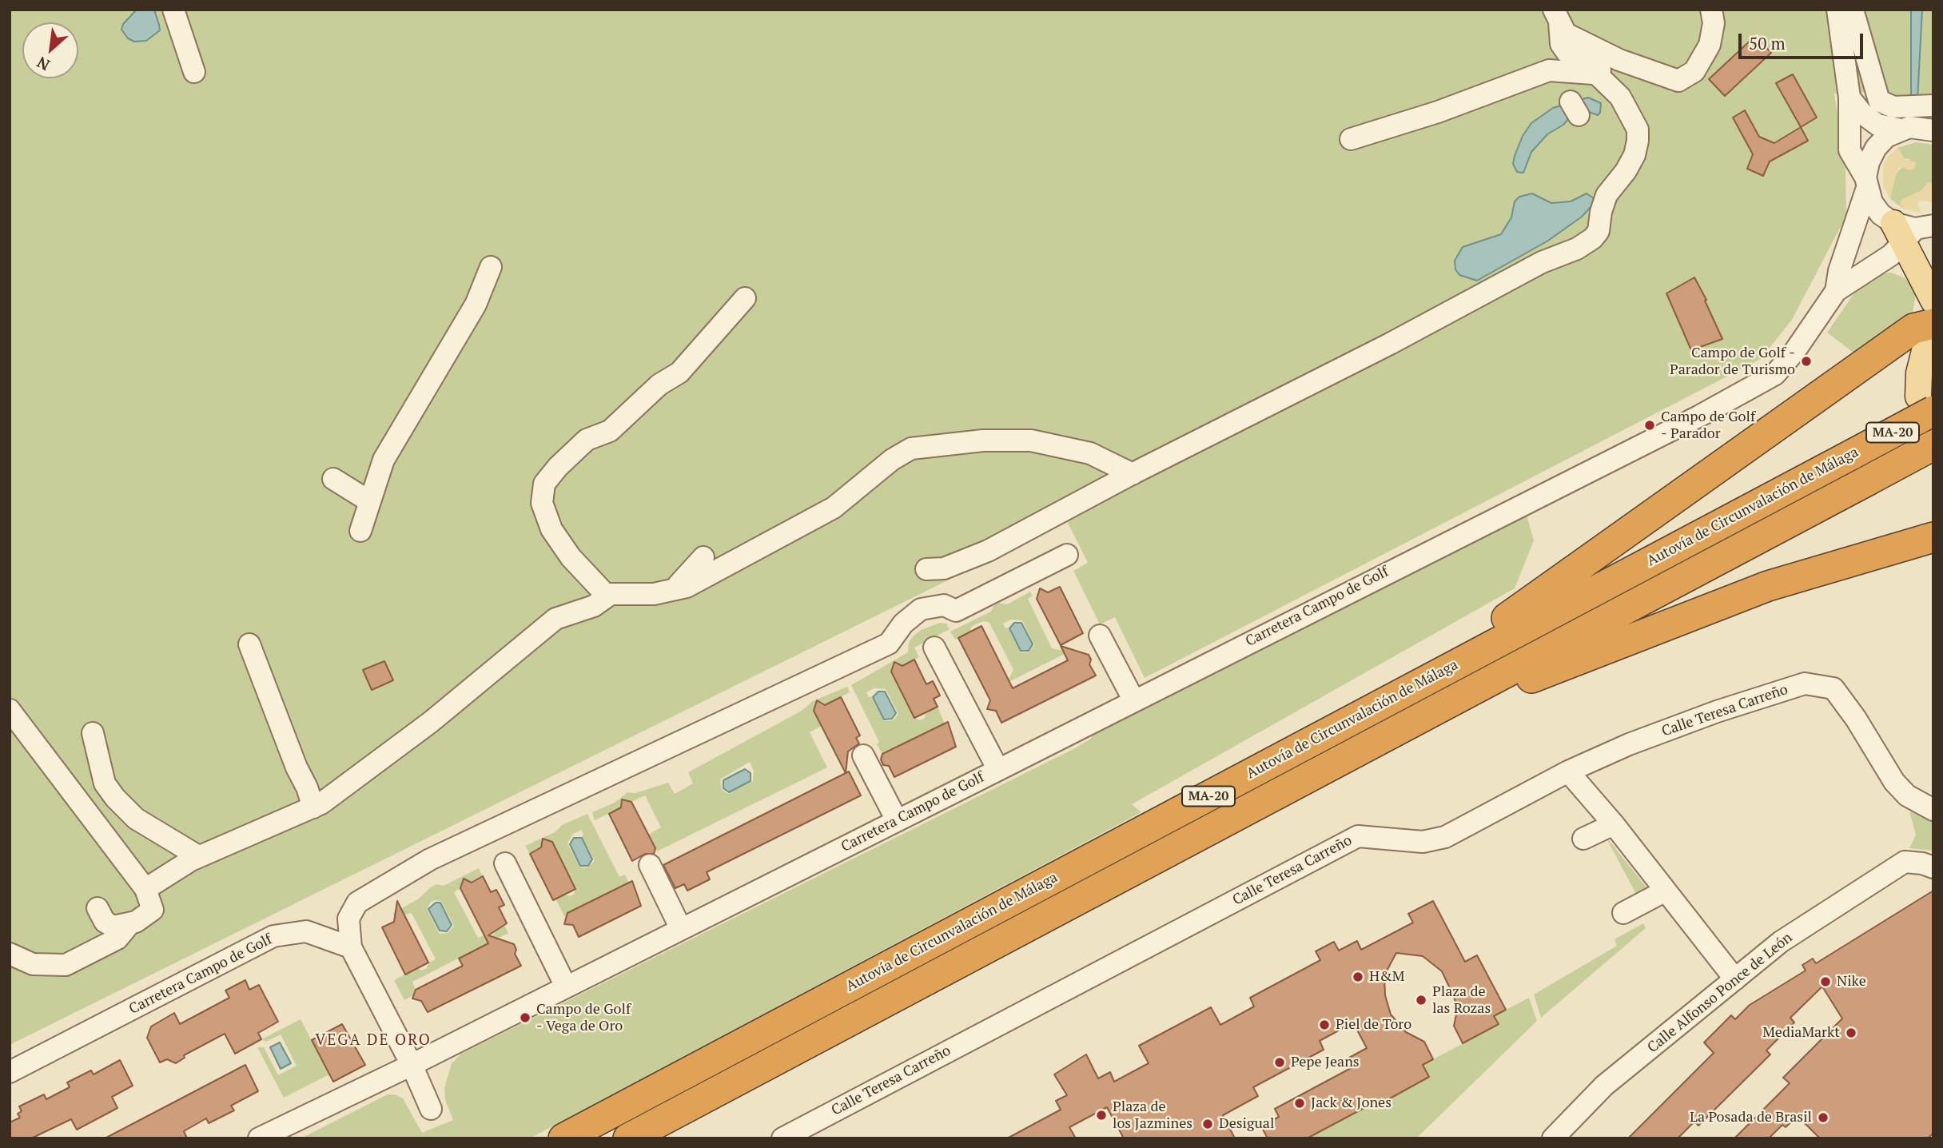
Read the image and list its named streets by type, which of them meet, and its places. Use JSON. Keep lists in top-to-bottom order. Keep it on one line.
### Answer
{"streets":{"highway":["MA-20","Autovía de Circunvalación de Málaga"],"street":["Carretera Campo de Golf","Calle Teresa Carreño","Calle Alfonso Ponce de León"]},"districts":["VEGA DE ORO"],"places":["Campo de Golf - Parador de Turismo","Campo de Golf - Parador","H&M","Nike","Plaza de las Rozas","Campo de Golf - Vega de Oro","Piel de Toro","MediaMarkt","Pepe Jeans","Jack & Jones","Plaza de los Jazmines","La Posada de Brasil","Desigual"],"scale_bar":"50 m","north":"bottom left"}
